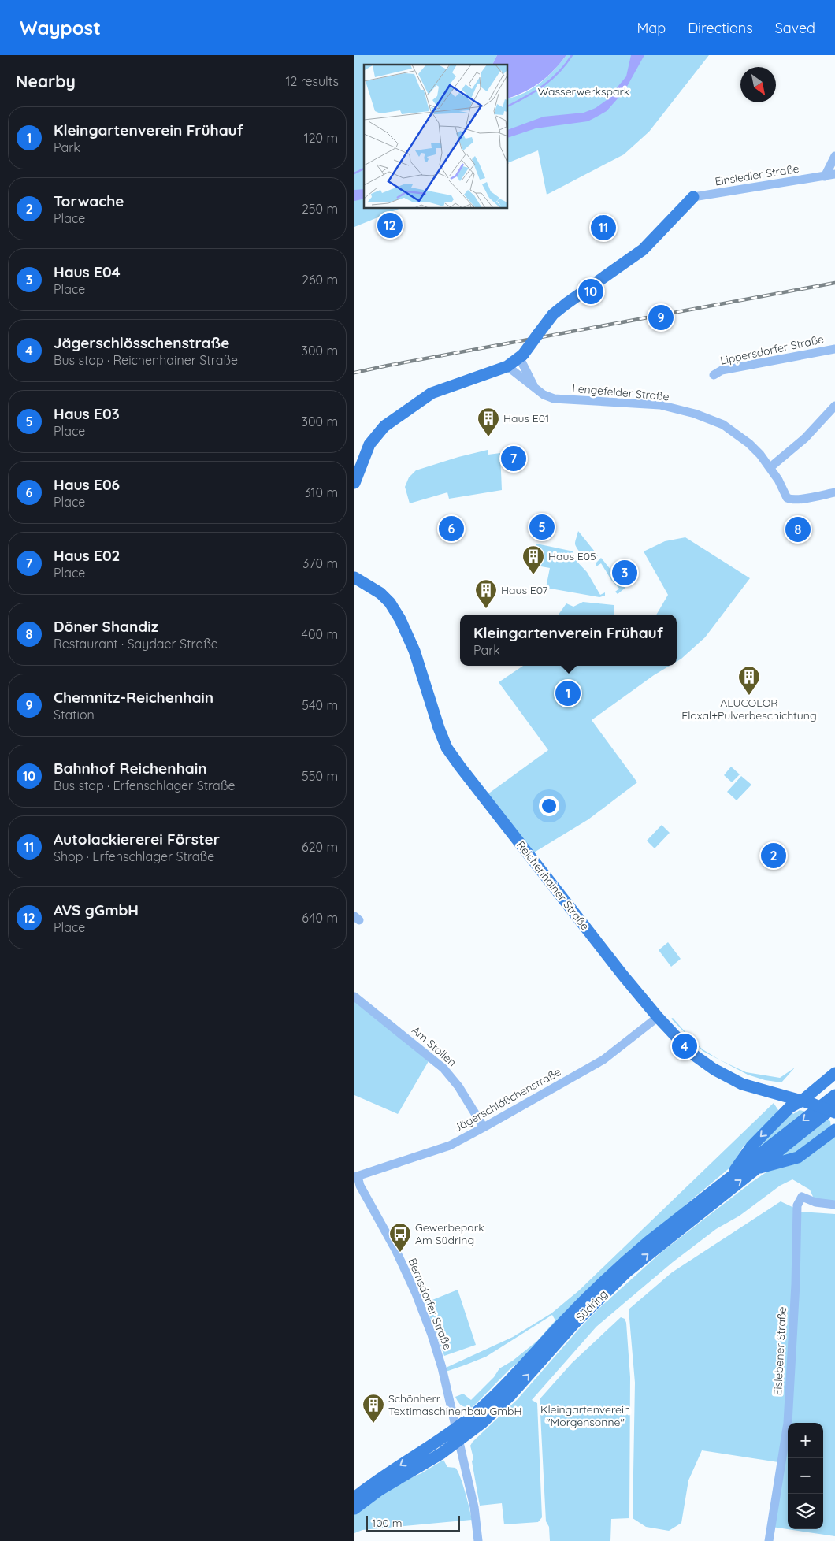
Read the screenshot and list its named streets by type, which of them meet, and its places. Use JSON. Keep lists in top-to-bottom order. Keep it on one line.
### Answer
{"streets":{"main road":["Reichenhainer Straße","Südring"],"street":["Einsiedler Straße","Lippersdorfer Straße","Lengefelder Straße","Am Stollen","Jägerschlößchenstraße","Bernsdorfer Straße","Eislebener Straße"]},"crossings":[["Reichenhainer Straße","Jägerschlößchenstraße"],["Am Stollen","Jägerschlößchenstraße"],["Jägerschlößchenstraße","Bernsdorfer Straße"],["Bernsdorfer Straße","Südring"]],"parks":["Wasserwerkspark","Kleingartenverein \"Morgensonne\""],"places":{"building":["Haus E01","Haus E05","Haus E07","ALUCOLOR Eloxal+Pulverbeschichtung","Schönherr Textimaschinenbau GmbH"],"bus stop":["Gewerbepark Am Südring"]},"scale_bar":"100 m","north":"bottom right","page":{"header":"Waypost","nav":["Map","Directions","Saved"],"heading":["Nearby","12 results"],"list":[{"mark":"1","name":"Kleingartenverein Frühauf","note":"Park","value":"120 m"},{"mark":"2","name":"Torwache","note":"Place","value":"250 m"},{"mark":"3","name":"Haus E04","note":"Place","value":"260 m"},{"mark":"4","name":"Jägerschlösschenstraße","note":"Bus stop · Reichenhainer Straße","value":"300 m"},{"mark":"5","name":"Haus E03","note":"Place","value":"300 m"},{"mark":"6","name":"Haus E06","note":"Place","value":"310 m"},{"mark":"7","name":"Haus E02","note":"Place","value":"370 m"},{"mark":"8","name":"Döner Shandiz","note":"Restaurant · Saydaer Straße","value":"400 m"},{"mark":"9","name":"Chemnitz-Reichenhain","note":"Station","value":"540 m"},{"mark":"10","name":"Bahnhof Reichenhain","note":"Bus stop · Erfenschlager Straße","value":"550 m"},{"mark":"11","name":"Autolackiererei Förster","note":"Shop · Erfenschlager Straße","value":"620 m"},{"mark":"12","name":"AVS gGmbH","note":"Place","value":"640 m"}],"pins":["12","11","10","9","7","5","6","8","3","1","2","4"],"popup":["Kleingartenverein Frühauf","Park"],"map_buttons":["+","−"],"scale":"100 m"}}
